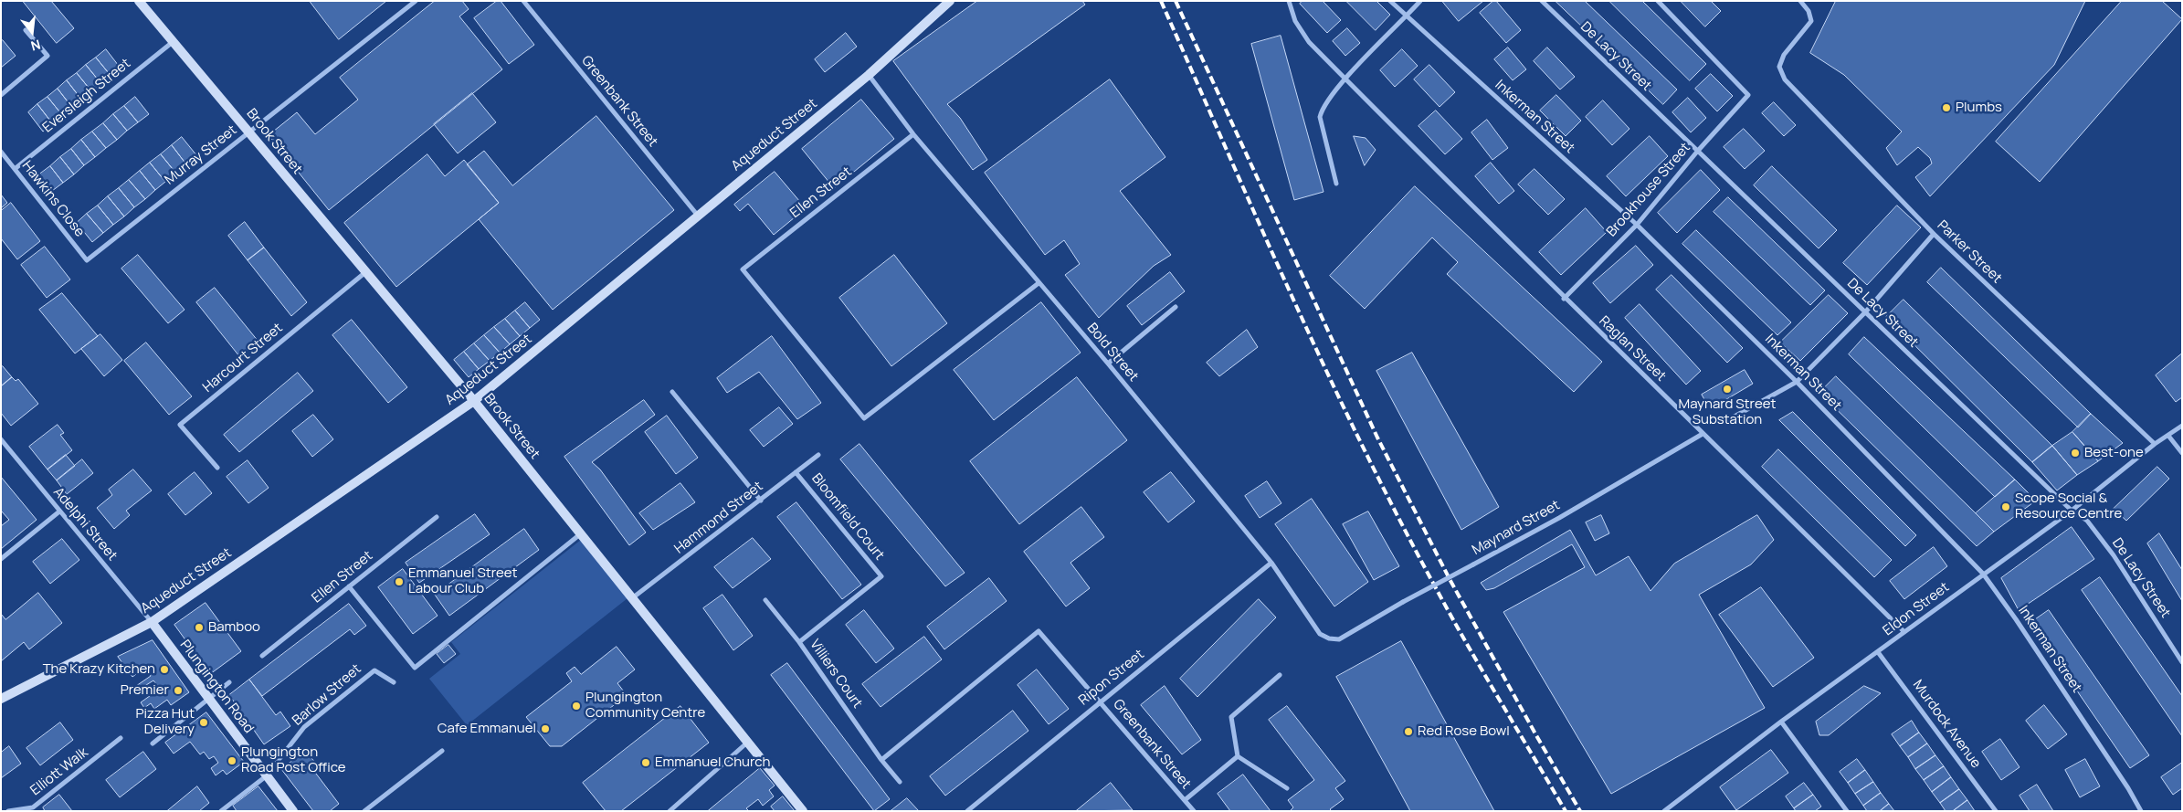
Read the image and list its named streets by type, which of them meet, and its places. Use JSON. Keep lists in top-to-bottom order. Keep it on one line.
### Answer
{"streets":{"street":["De Lacy Street","Eversleigh Street","Greenbank Street","Inkerman Street","Aqueduct Street","Brook Street","Murray Street","Brookhouse Street","Ellen Street","Hawkins Close","Parker Street","Raglan Street","Bold Street","Harcourt Street","Bloomfield Court","Hammond Street","Adelphi Street","Maynard Street","Eldon Street","Villiers Court","Ripon Street","Plungington Road","Barlow Street","Murdock Avenue","Elliott Walk"]},"crossings":[["De Lacy Street","Brookhouse Street"],["De Lacy Street","Eldon Street"],["Eversleigh Street","Brook Street"],["Eversleigh Street","Hawkins Close"],["Greenbank Street","Aqueduct Street"],["Greenbank Street","Villiers Court"],["Greenbank Street","Ripon Street"],["Inkerman Street","Brookhouse Street"],["Inkerman Street","Eldon Street"],["Aqueduct Street","Brook Street"],["Aqueduct Street","Bold Street"],["Aqueduct Street","Adelphi Street"],["Aqueduct Street","Plungington Road"],["Brook Street","Murray Street"],["Brook Street","Harcourt Street"],["Brook Street","Hammond Street"],["Murray Street","Hawkins Close"],["Brookhouse Street","Raglan Street"],["Ellen Street","Bold Street"],["Parker Street","Eldon Street"],["Raglan Street","Maynard Street"],["Raglan Street","Eldon Street"],["Bold Street","Maynard Street"],["Bold Street","Ripon Street"],["Bloomfield Court","Hammond Street"],["Bloomfield Court","Villiers Court"],["Adelphi Street","Plungington Road"],["Eldon Street","Murdock Avenue"],["Plungington Road","Barlow Street"]],"places":["Plumbs","Maynard Street Substation","Best-one","Scope Social & Resource Centre","Emmanuel Street Labour Club","Bamboo","The Krazy Kitchen","Premier","Plungington Community Centre","Pizza Hut Delivery","Cafe Emmanuel","Red Rose Bowl","Plungington Road Post Office","Emmanuel Church"],"north":"bottom"}
